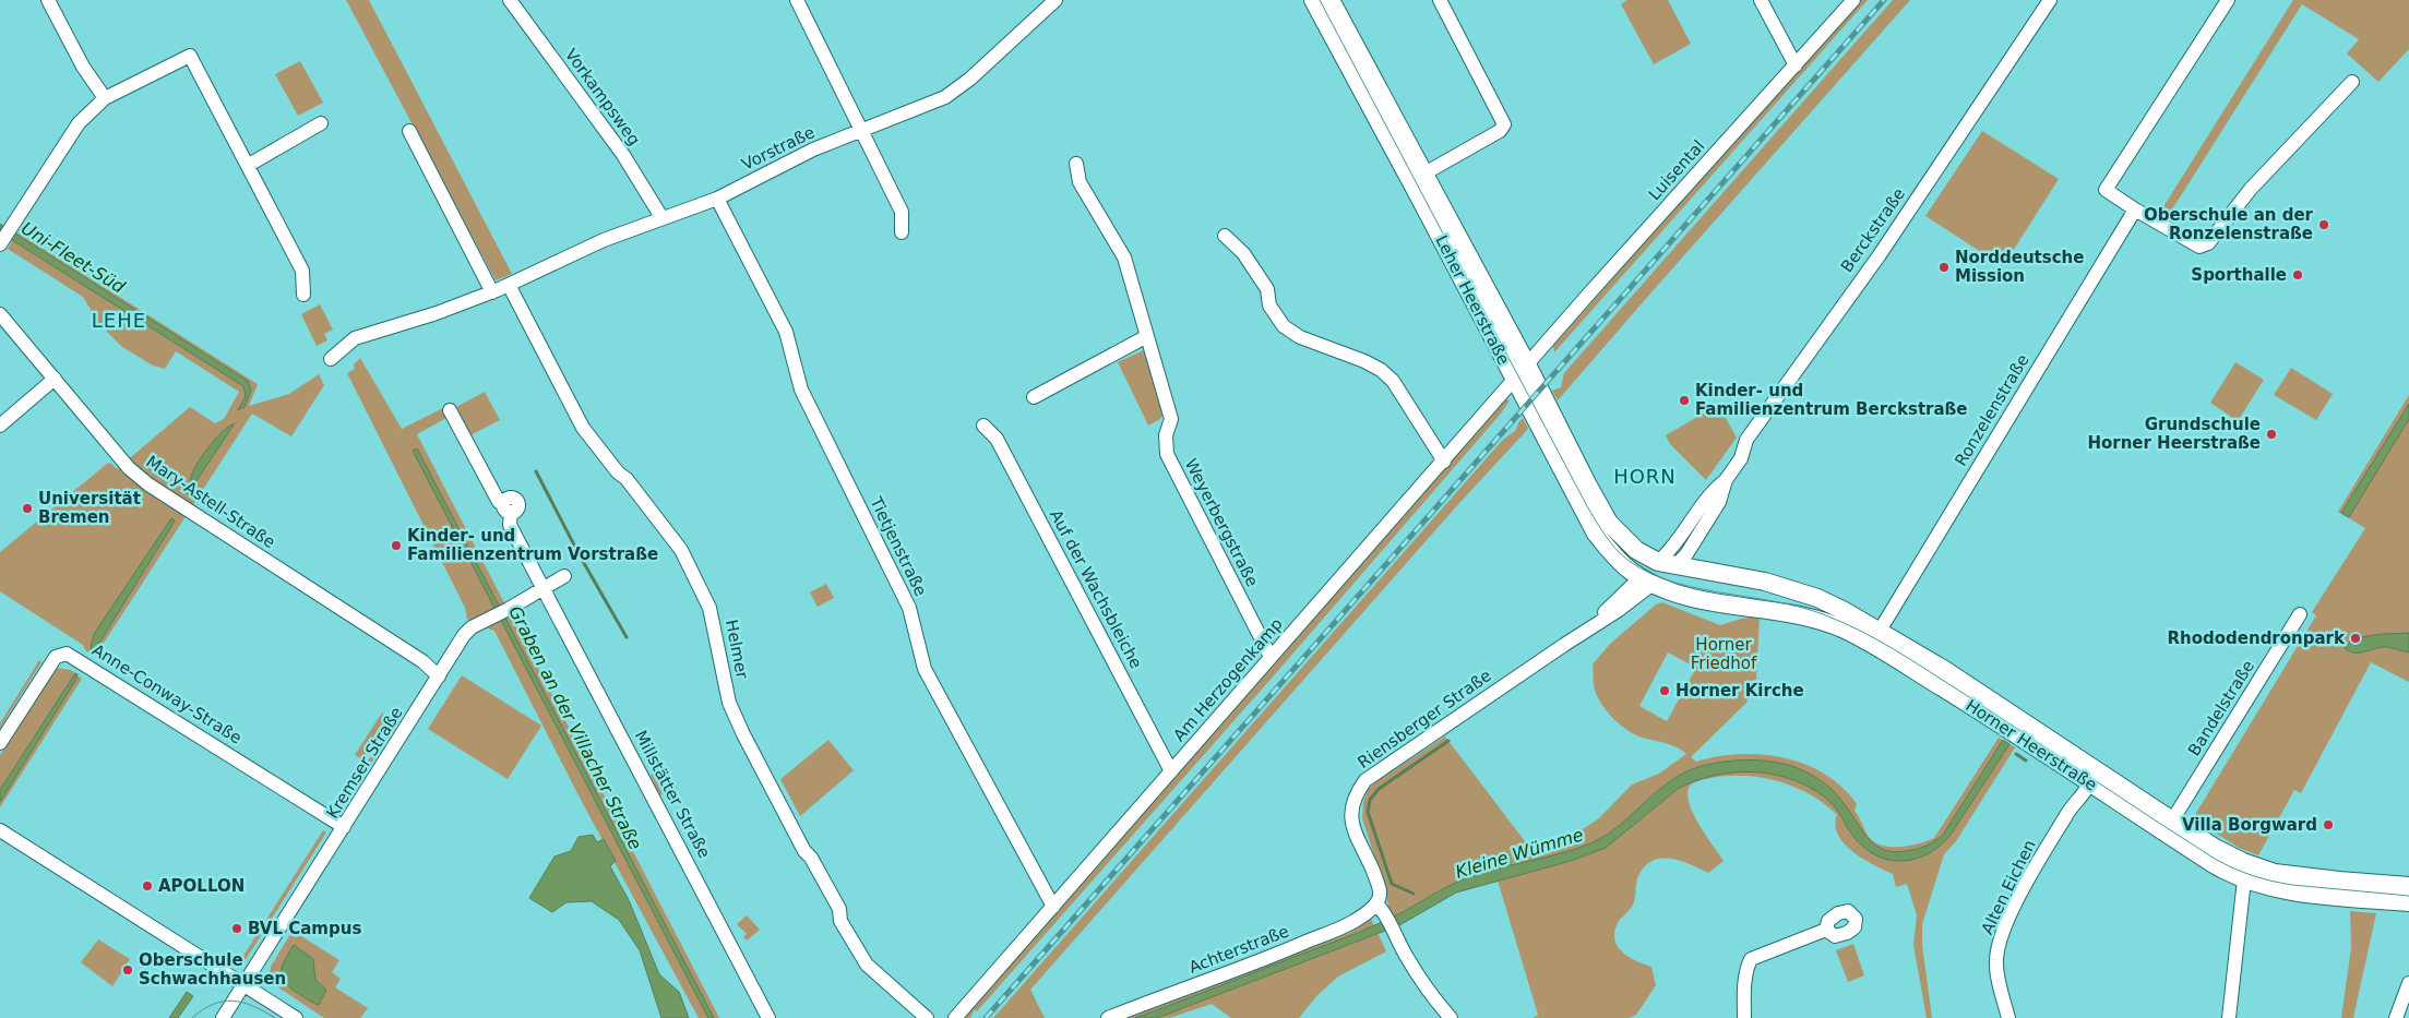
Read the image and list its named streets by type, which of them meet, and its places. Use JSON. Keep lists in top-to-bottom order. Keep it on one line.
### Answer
{"streets":{"main road":["Leher Heerstraße","Horner Heerstraße"],"street":["Vorkampsweg","Vorstraße","Luisental","Berckstraße","Ronzelenstraße","Mary-Astell-Straße","Weyerbergstraße","Tietjenstraße","Auf der Wachsbleiche","Helmer","Am Herzogenkamp","Anne-Conway-Straße","Bandelstraße","Riensberger Straße","Kremser Straße","Millstätter Straße","Alten Eichen","Achterstraße"]},"crossings":[["Vorkampsweg","Vorstraße"],["Vorstraße","Tietjenstraße"],["Vorstraße","Helmer"],["Luisental","Leher Heerstraße"],["Luisental","Am Herzogenkamp"],["Berckstraße","Leher Heerstraße"],["Berckstraße","Horner Heerstraße"],["Leher Heerstraße","Am Herzogenkamp"],["Leher Heerstraße","Riensberger Straße"],["Leher Heerstraße","Horner Heerstraße"],["Ronzelenstraße","Horner Heerstraße"],["Mary-Astell-Straße","Kremser Straße"],["Weyerbergstraße","Am Herzogenkamp"],["Tietjenstraße","Am Herzogenkamp"],["Auf der Wachsbleiche","Am Herzogenkamp"],["Anne-Conway-Straße","Kremser Straße"],["Bandelstraße","Horner Heerstraße"],["Riensberger Straße","Horner Heerstraße"],["Riensberger Straße","Achterstraße"],["Horner Heerstraße","Alten Eichen"],["Kremser Straße","Millstätter Straße"]],"districts":["LEHE","HORN"],"water":["Uni-Fleet-Süd","Graben an der Villacher Straße","Kleine Wümme"],"parks":["Horner Friedhof"],"places":["Oberschule an der Ronzelenstraße","Norddeutsche Mission","Sporthalle","Kinder- und Familienzentrum Berckstraße","Grundschule Horner Heerstraße","Universität Bremen","Kinder- und Familienzentrum Vorstraße","Rhododendronpark","Horner Kirche","Villa Borgward","APOLLON","BVL Campus","Oberschule Schwachhausen"]}
